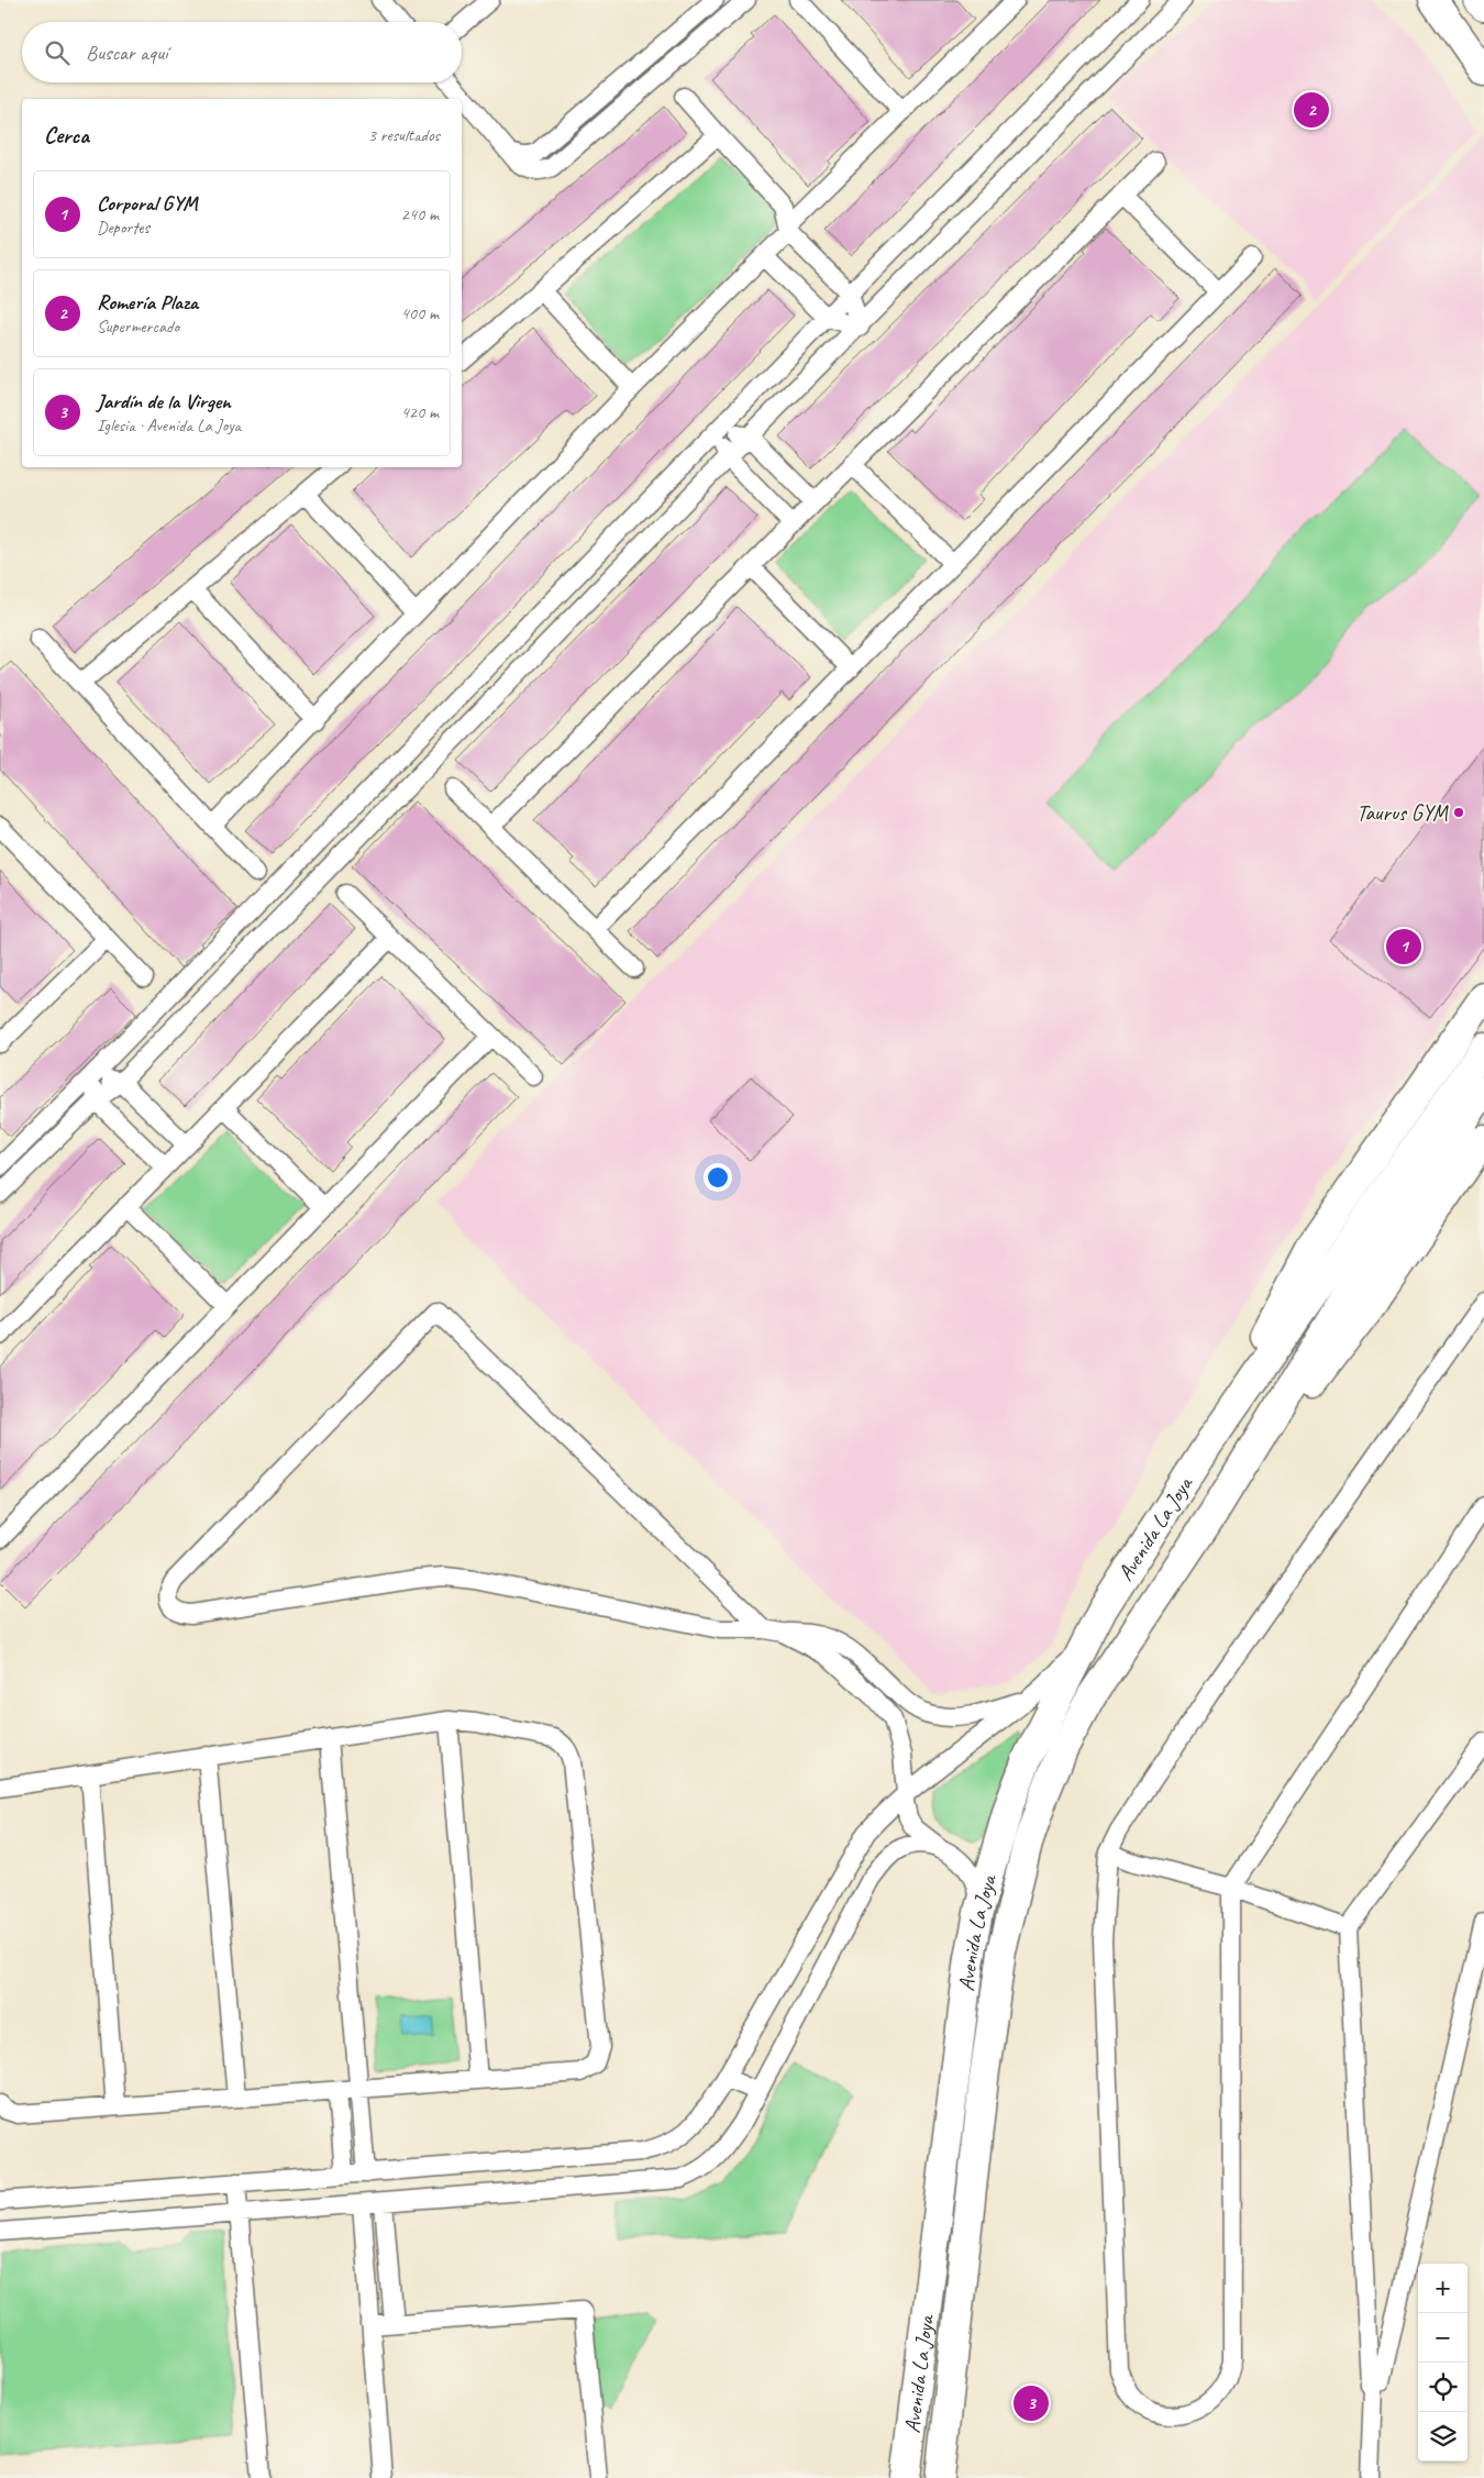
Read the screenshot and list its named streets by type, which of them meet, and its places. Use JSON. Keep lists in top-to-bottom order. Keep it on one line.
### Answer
{"streets":{"main road":["Avenida La Joya"]},"places":["Taurus GYM"],"page":{"search":"Buscar aquí","pins":["2","1","3"],"heading":["Cerca","3 resultados"],"list":[{"mark":"1","name":"Corporal GYM","note":"Deportes","value":"240 m"},{"mark":"2","name":"Romería Plaza","note":"Supermercado","value":"400 m"},{"mark":"3","name":"Jardín de la Virgen","note":"Iglesia · Avenida La Joya","value":"420 m"}],"map_buttons":["+","−"]}}
